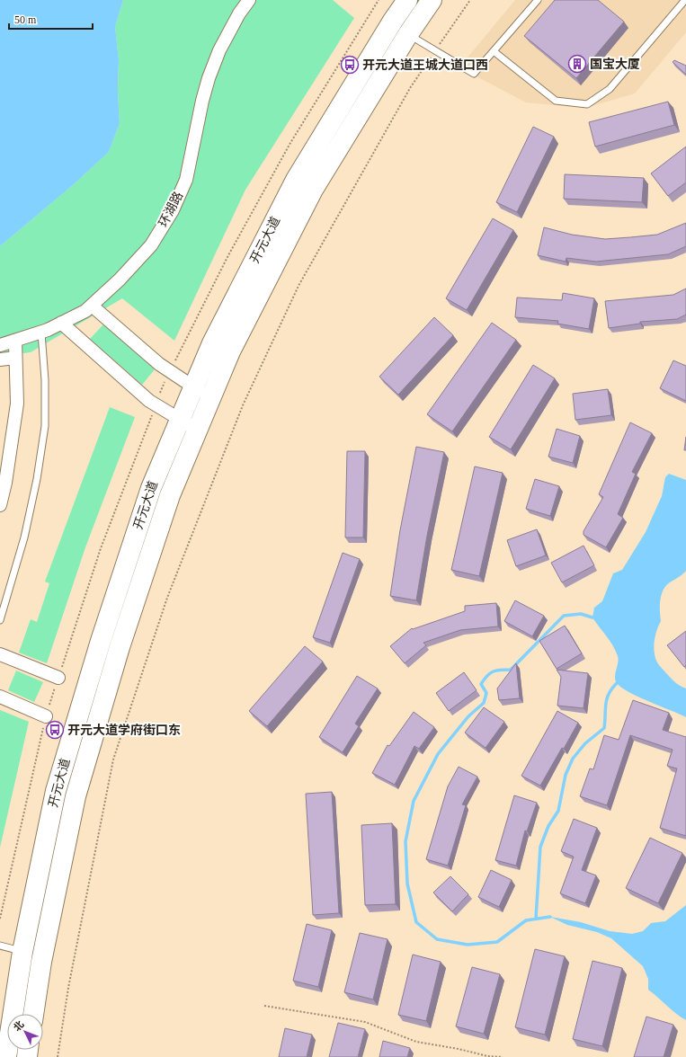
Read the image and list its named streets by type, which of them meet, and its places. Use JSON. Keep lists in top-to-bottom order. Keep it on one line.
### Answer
{"streets":{"main road":["开元大道"],"street":["环湖路"]},"places":{"building":["国宝大厦"],"bus stop":["开元大道王城大道口西","开元大道学府街口东"]},"scale_bar":"50 m","north":"top left"}
